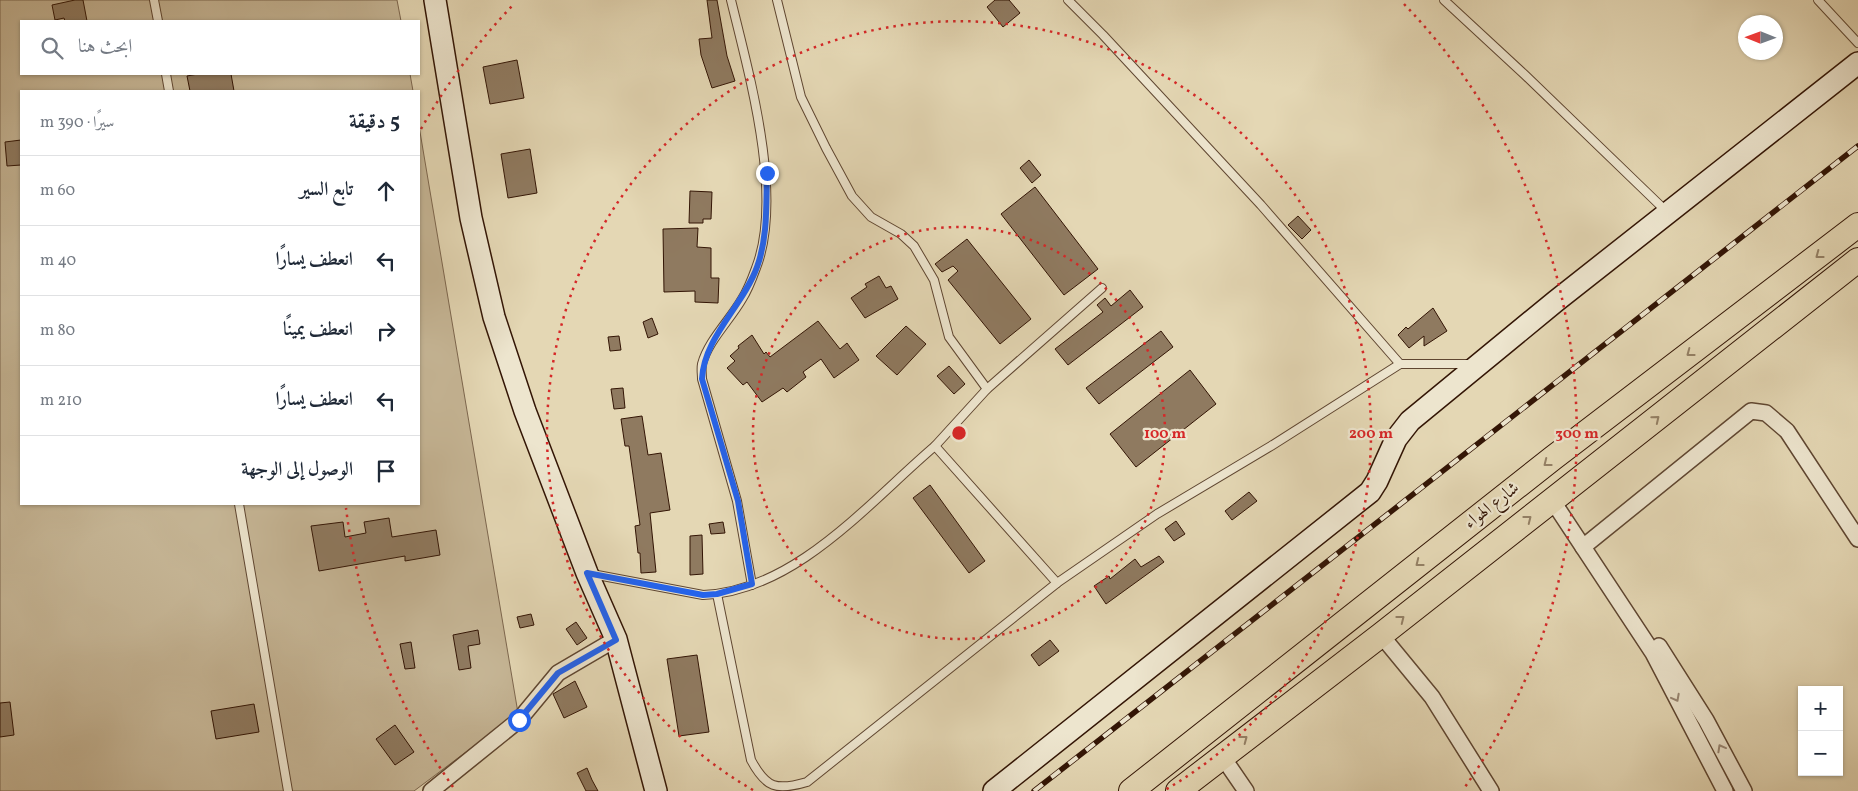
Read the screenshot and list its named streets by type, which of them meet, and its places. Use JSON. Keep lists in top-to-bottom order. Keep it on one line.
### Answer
{"streets":{"main road":["شارع الهواء"]},"north":"left","page":{"search":"ابحث هنا","heading":["5 دقيقة","سيرًا · 390 m"],"list":[["تابع السير","60 m"],["انعطف يسارًا","40 m"],["انعطف يمينًا","80 m"],["انعطف يسارًا","210 m"],"الوصول إلى الوجهة"],"map_buttons":["+","−"]},"rings":["100 m","200 m","300 m"]}
